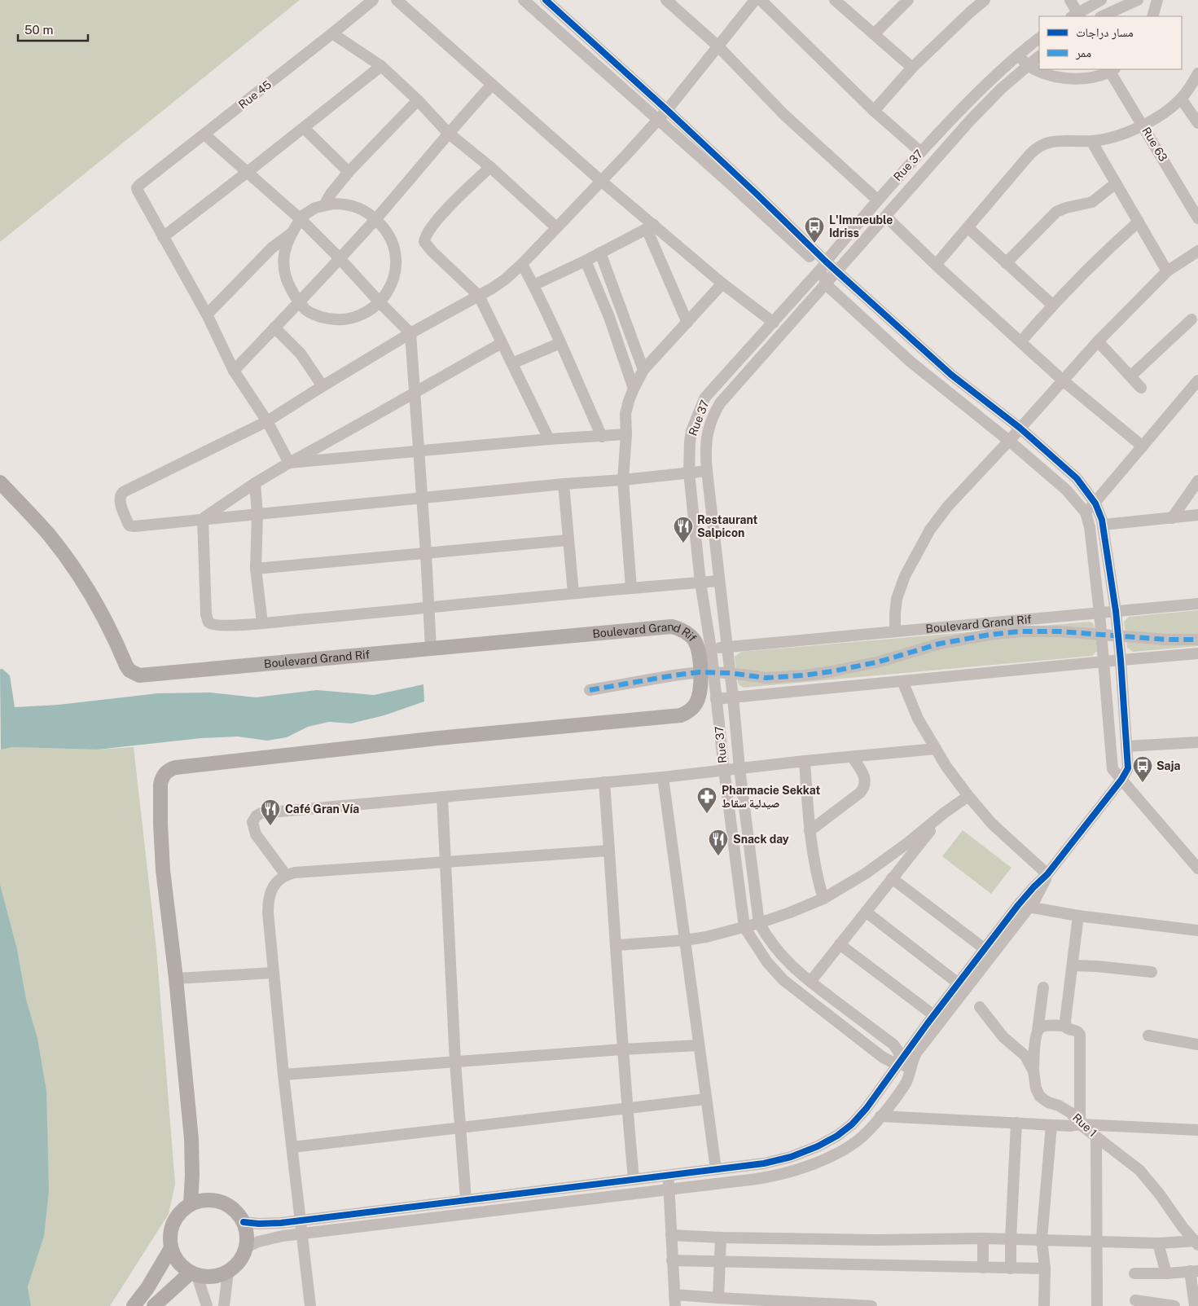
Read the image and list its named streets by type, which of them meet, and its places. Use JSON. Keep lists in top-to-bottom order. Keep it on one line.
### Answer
{"streets":{"main road":["Boulevard Grand Rif"],"street":["Rue 45","Rue 63","Rue 37","Rue 1"]},"crossings":[["Rue 37","Boulevard Grand Rif"]],"places":{"bus stop":["L'Immeuble Idriss","Saja"],"restaurant":["Restaurant Salpicon","Café Gran Vía","Snack day"],"pharmacy":["Pharmacie Sekkat صيدلية سقاط"]},"legend":["مسار دراجات","ممر"],"scale_bar":"50 m"}
